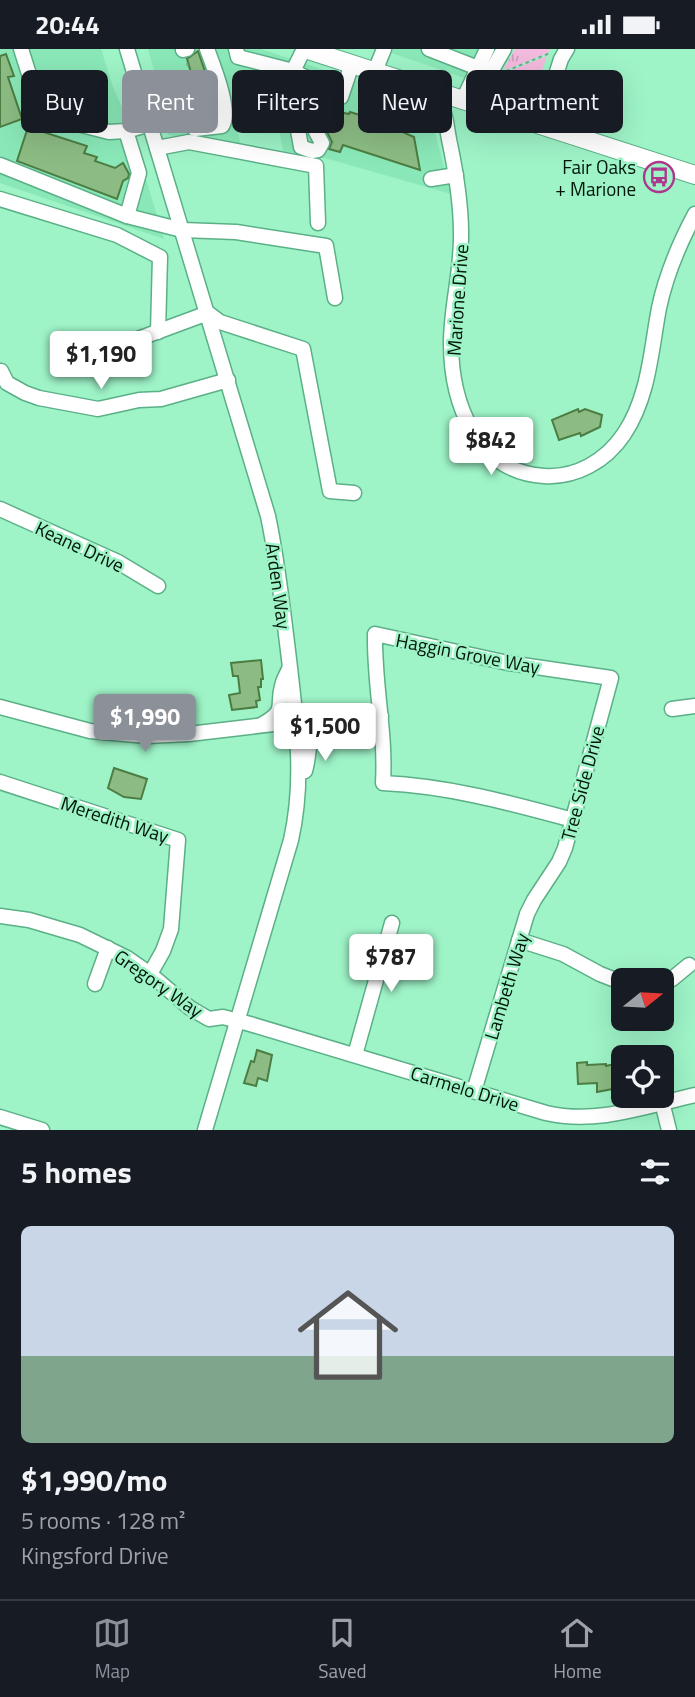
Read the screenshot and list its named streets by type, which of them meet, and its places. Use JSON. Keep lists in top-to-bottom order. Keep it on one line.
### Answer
{"streets":{"street":["Marione Drive","Keane Drive","Arden Way","Haggin Grove Way","Tree Side Drive","Meredith Way","Gregory Way","Lambeth Way","Carmelo Drive"]},"crossings":[["Arden Way","Gregory Way"],["Arden Way","Carmelo Drive"],["Haggin Grove Way","Tree Side Drive"],["Tree Side Drive","Lambeth Way"],["Meredith Way","Gregory Way"],["Gregory Way","Carmelo Drive"],["Lambeth Way","Carmelo Drive"]],"places":{"bus stop":["Fair Oaks + Marione"]},"north":"right","page":{"status":"20:44","chip":["Buy","Rent","Filters","New","Apartment"],"price":["$1,190","$842","$1,990","$1,500","$787"],"heading":"5 homes","list":[{"name":"$1,990/mo","note":"5 rooms · 128 m² · Kingsford Drive"}],"tabs":["Map","Saved","Home"]}}
